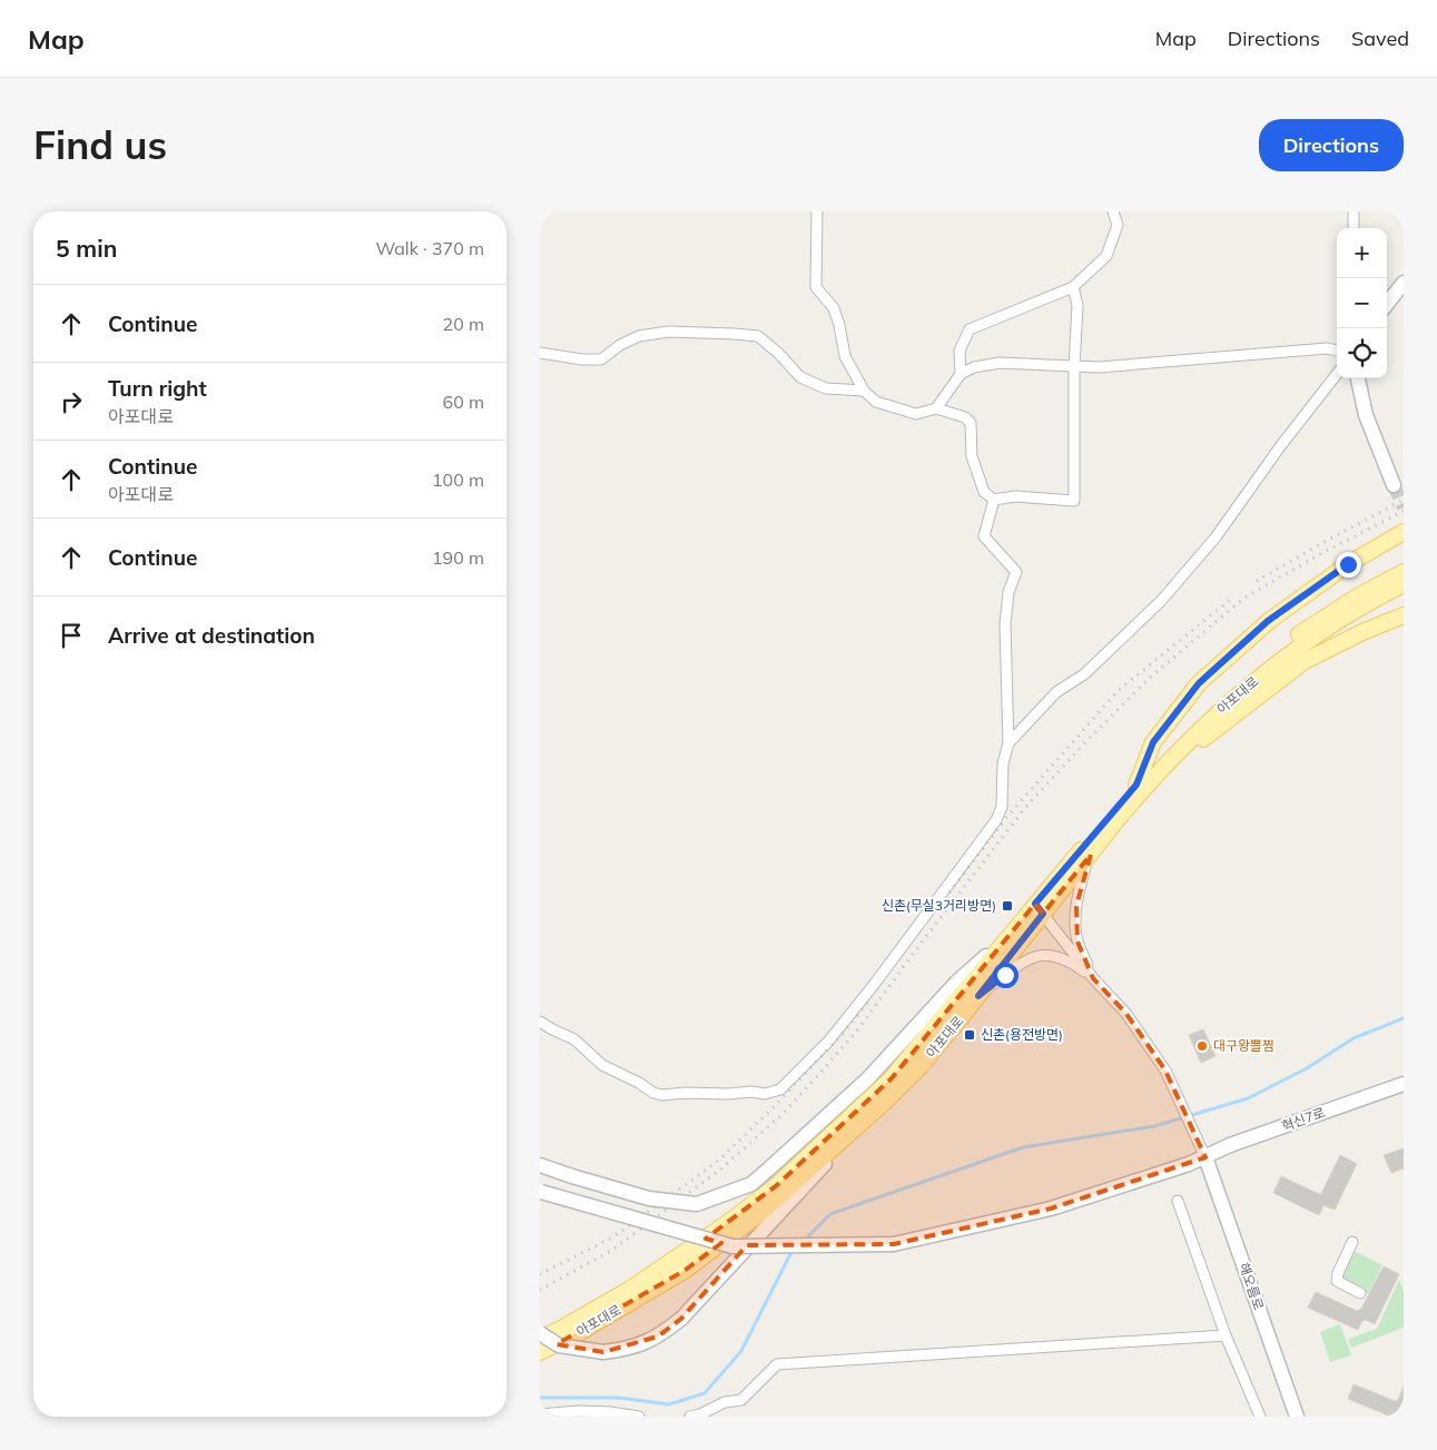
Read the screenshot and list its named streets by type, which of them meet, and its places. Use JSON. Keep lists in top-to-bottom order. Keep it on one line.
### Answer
{"streets":{"main road":["아포대로"],"street":["혁신7로","해오름로"]},"crossings":[["혁신7로","해오름로"]],"places":{"transit":["신촌(무실3거리방면)","신촌(용전방면)"],"other":["대구왕뽈찜"]},"page":{"header":"Map","nav":["Map","Directions","Saved"],"buttons":"Directions","title":"Find us","heading":["5 min","Walk · 370 m"],"map_buttons":["+","−"],"list":[["Continue","20 m"],["Turn right","아포대로","60 m"],["Continue","아포대로","100 m"],["Continue","190 m"],"Arrive at destination"]}}
